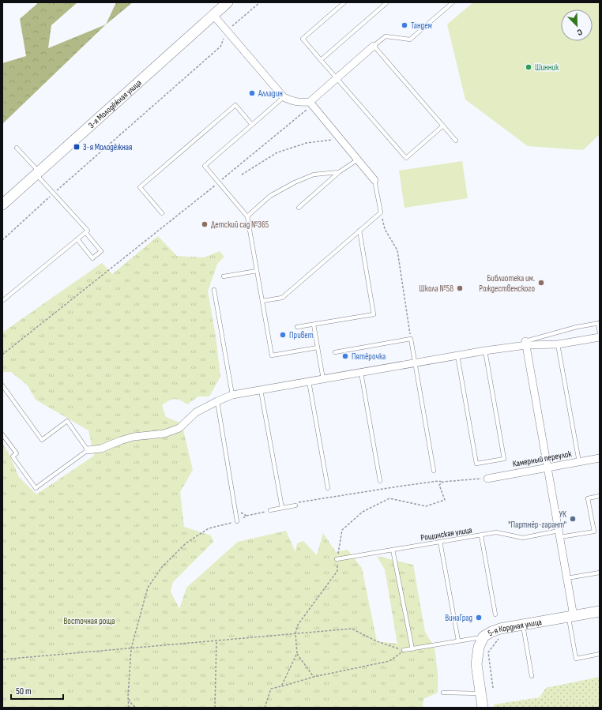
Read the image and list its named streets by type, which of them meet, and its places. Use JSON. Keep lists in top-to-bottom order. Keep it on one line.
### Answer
{"streets":{"main road":["3-я Молодёжная улица","5-я Кордная улица"],"street":["Камерный переулок"],"lane":["Рощинская улица"]},"parks":["Восточная роща"],"places":{"other":["Тандем","Шинник","Алладин","Детский сад №365","Библиотека им. Рождественского","Школа №58","Привет","Пятёрочка","УК \"Партнёр-гарант\"","ВинаГрад"],"transit":["3-я Молодёжная"]},"scale_bar":"50 m","north":"bottom right"}
